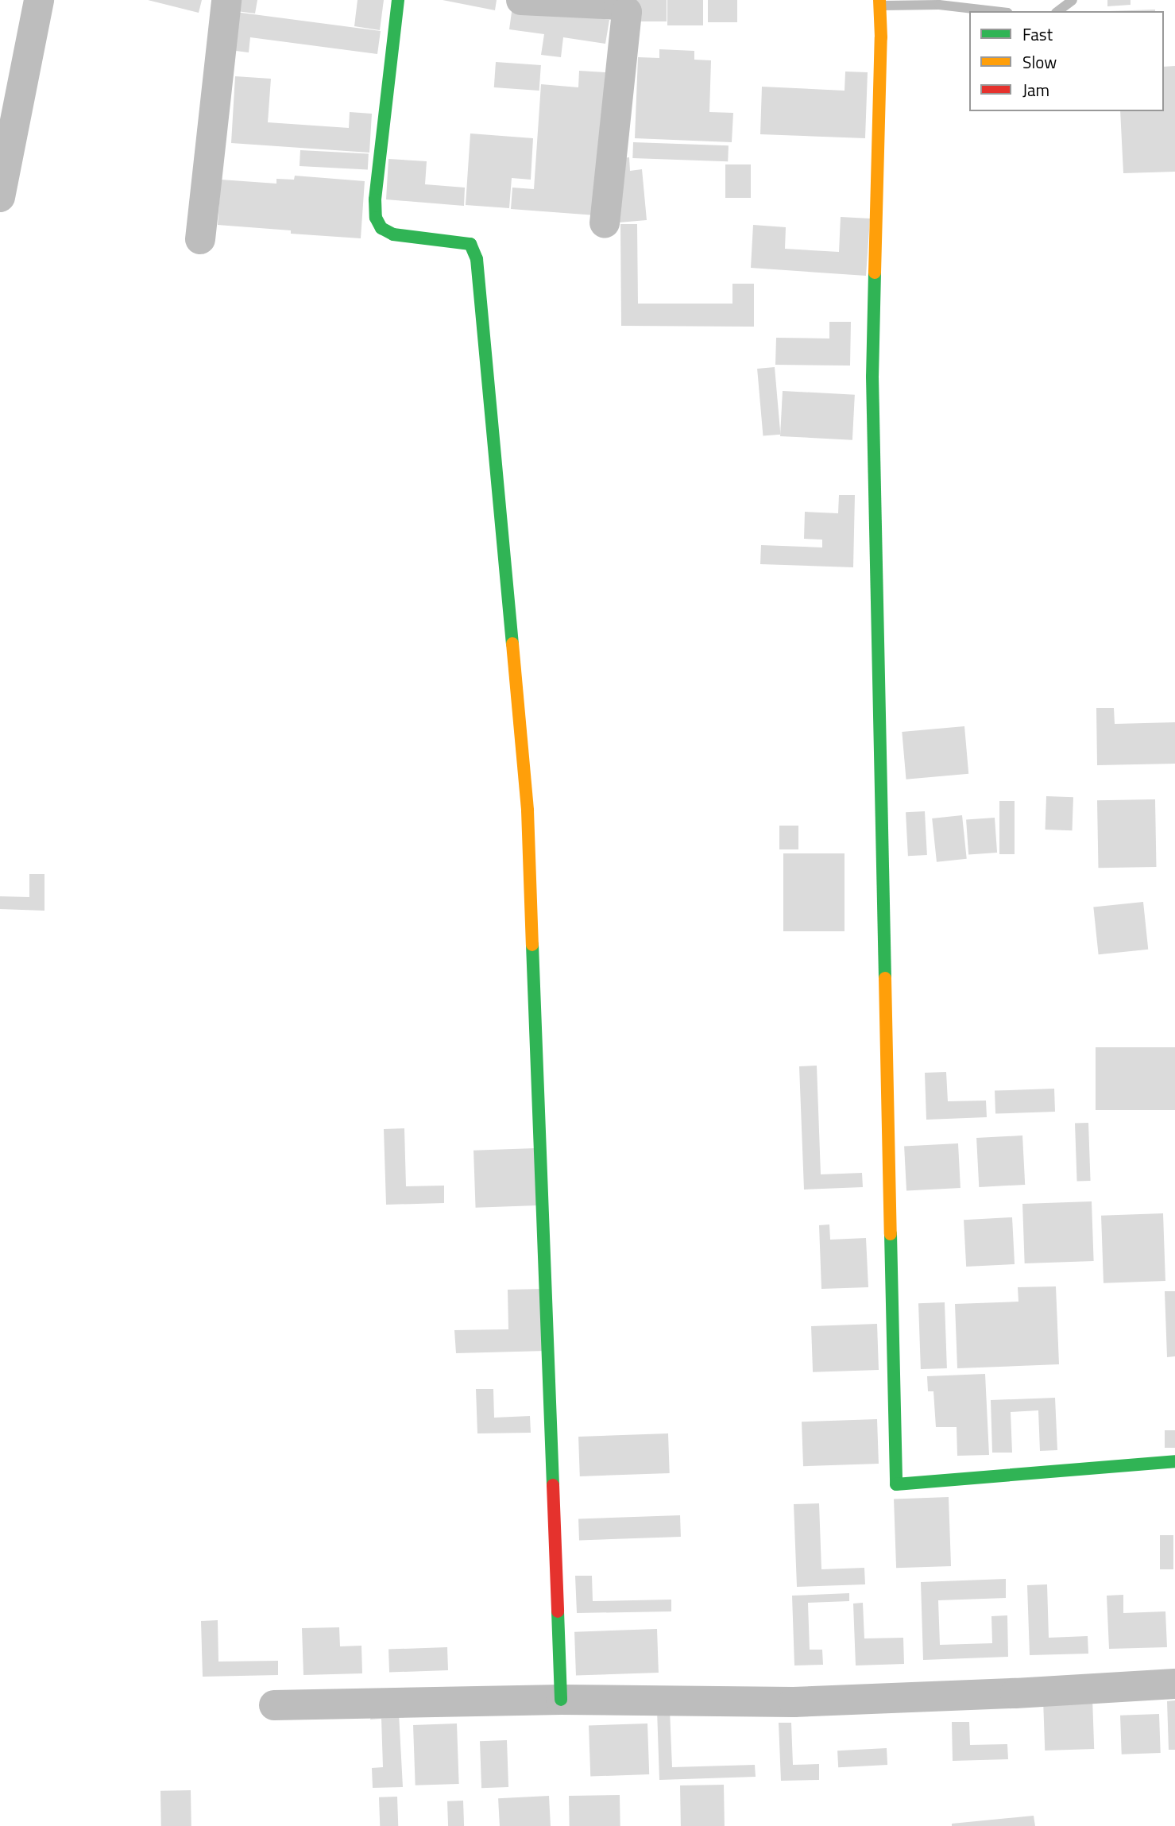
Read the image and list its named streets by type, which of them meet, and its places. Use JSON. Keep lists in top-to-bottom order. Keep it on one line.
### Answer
{"legend":["Fast","Slow","Jam"]}
